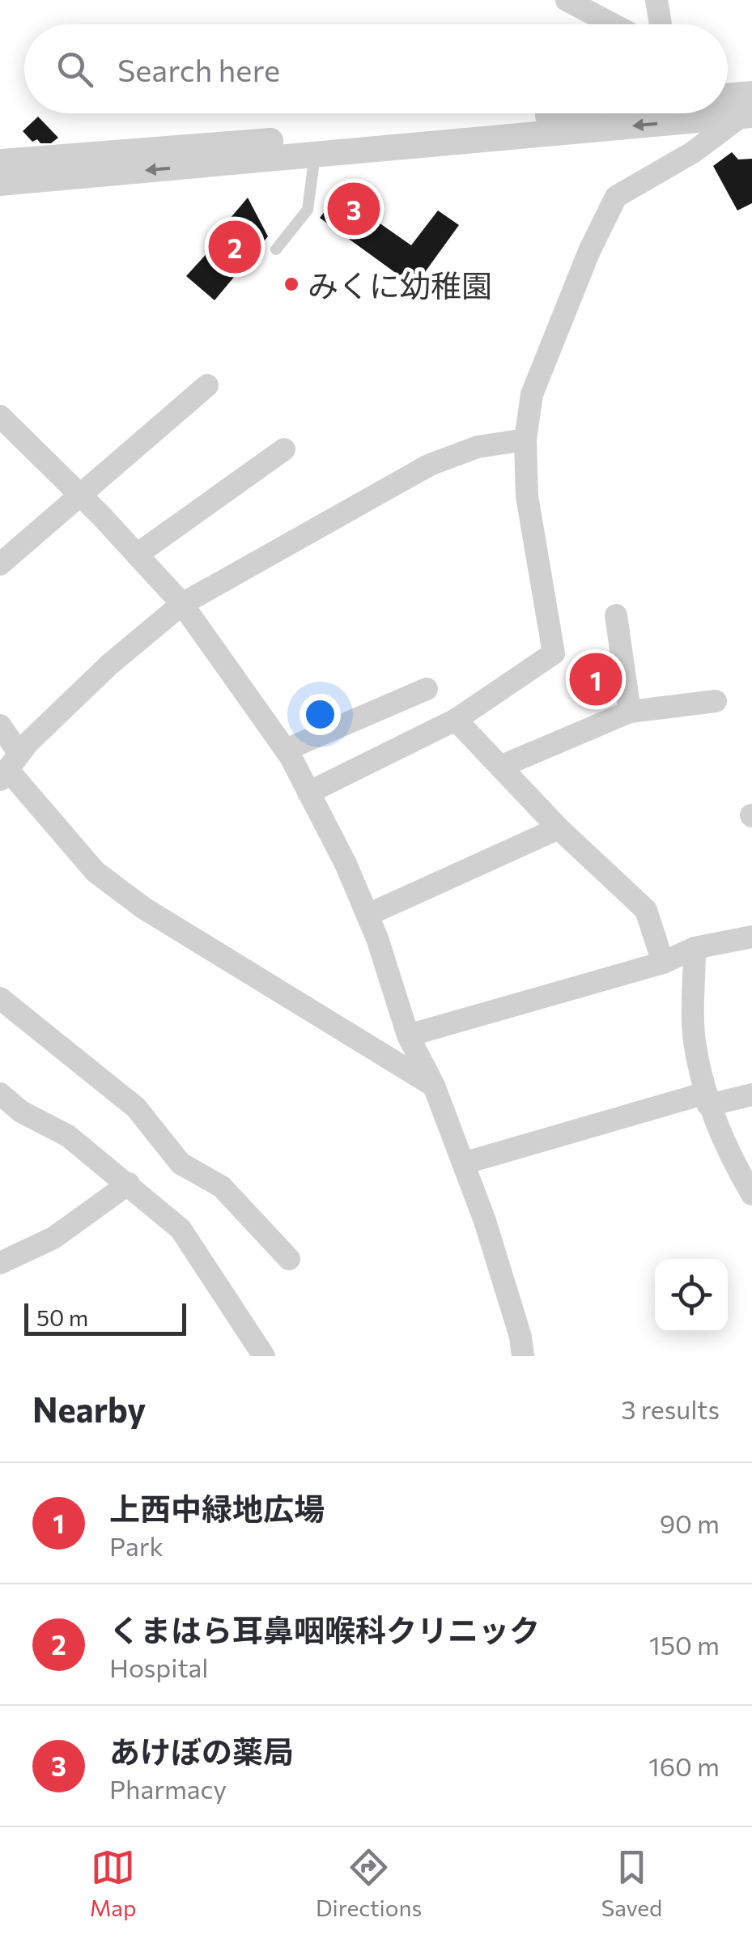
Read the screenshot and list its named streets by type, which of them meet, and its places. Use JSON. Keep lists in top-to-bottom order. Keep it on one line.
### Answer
{"places":["みくに幼稚園"],"scale_bar":"50 m","page":{"search":"Search here","pins":["3","2","1"],"scale":"50 m","heading":["Nearby","3 results"],"list":[{"mark":"1","name":"上西中緑地広場","note":"Park","value":"90 m"},{"mark":"2","name":"くまはら耳鼻咽喉科クリニック","note":"Hospital","value":"150 m"},{"mark":"3","name":"あけぼの薬局","note":"Pharmacy","value":"160 m"}],"nav":["Map","Directions","Saved"]}}
